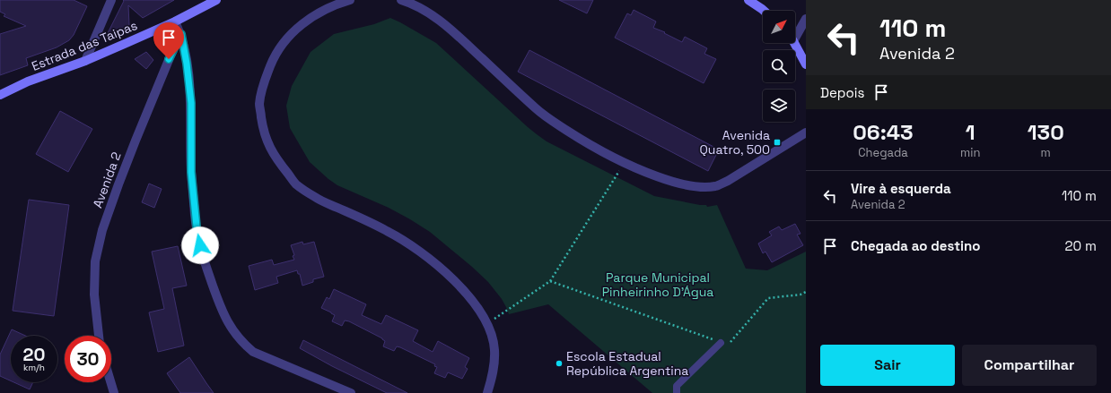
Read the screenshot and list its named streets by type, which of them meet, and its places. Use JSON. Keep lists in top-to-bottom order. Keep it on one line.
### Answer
{"streets":{"main road":["Estrada das Taipas"],"street":["Avenida 2"]},"parks":["Parque Municipal Pinheirinho D'Água"],"places":{"transit":["Avenida Quatro, 500"],"other":["Escola Estadual República Argentina"]},"north":"top right","page":{"turn":["110 m","Avenida 2"],"then":"Depois","eta":["06:43","Chegada","1","min","130","m"],"list":[{"name":"Vire à esquerda","note":"Avenida 2","value":"110 m"},{"name":"Chegada ao destino","value":"20 m"}],"speed":"20 km/h","limit":"30","buttons":["Sair","Compartilhar"]}}
